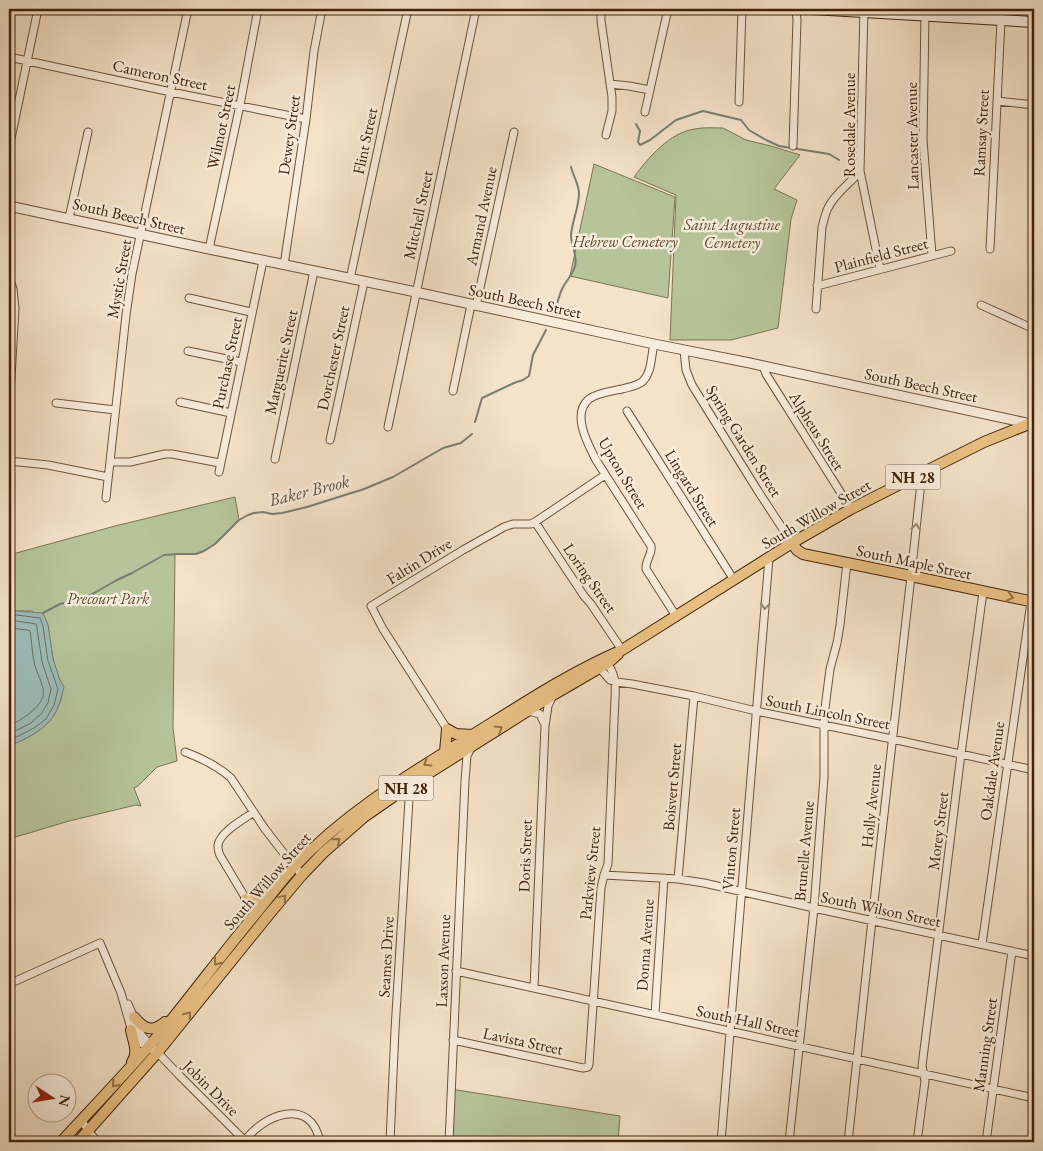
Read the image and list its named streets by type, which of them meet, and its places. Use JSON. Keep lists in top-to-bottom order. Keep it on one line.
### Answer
{"streets":{"main road":["NH 28","South Willow Street","South Maple Street"],"street":["Cameron Street","Rosedale Avenue","Wilmot Street","Ramsay Street","Dewey Street","Lancaster Avenue","Flint Street","Mitchell Street","South Beech Street","Armand Avenue","Plainfield Street","Mystic Street","Dorchester Street","Marguerite Street","Purchase Street","Alpheus Street","Spring Garden Street","Upton Street","Lingard Street","Faltin Drive","Loring Street","South Lincoln Street","Oakdale Avenue","Boisvert Street","Holly Avenue","Morey Street","Vinton Street","Brunelle Avenue","Doris Street","Parkview Street","South Wilson Street","Donna Avenue","Seames Drive","Laxson Avenue","South Hall Street","Lavista Street","Manning Street","Jobin Drive"]},"crossings":[["Cameron Street","Wilmot Street"],["Cameron Street","Dewey Street"],["Cameron Street","Mystic Street"],["Rosedale Avenue","Plainfield Street"],["Wilmot Street","South Beech Street"],["Dewey Street","South Beech Street"],["Lancaster Avenue","Plainfield Street"],["Flint Street","South Beech Street"],["Mitchell Street","South Beech Street"],["South Beech Street","Armand Avenue"],["South Beech Street","Mystic Street"],["South Beech Street","Dorchester Street"],["South Beech Street","Marguerite Street"],["South Beech Street","Purchase Street"],["South Beech Street","Alpheus Street"],["South Beech Street","Spring Garden Street"],["South Beech Street","Upton Street"],["South Beech Street","South Willow Street"],["Alpheus Street","South Willow Street"],["Spring Garden Street","South Willow Street"],["Spring Garden Street","South Maple Street"],["Upton Street","South Willow Street"],["Upton Street","Faltin Drive"],["Lingard Street","South Willow Street"],["South Willow Street","South Maple Street"],["South Willow Street","Loring Street"],["South Willow Street","South Lincoln Street"],["South Willow Street","Holly Avenue"],["South Willow Street","Vinton Street"],["South Willow Street","Doris Street"],["South Willow Street","Seames Drive"],["South Willow Street","Laxson Avenue"],["South Willow Street","Jobin Drive"],["Faltin Drive","Loring Street"],["South Maple Street","Oakdale Avenue"],["South Maple Street","Holly Avenue"],["South Maple Street","Morey Street"],["South Maple Street","Brunelle Avenue"],["South Lincoln Street","Oakdale Avenue"],["South Lincoln Street","Boisvert Street"],["South Lincoln Street","Holly Avenue"],["South Lincoln Street","Morey Street"],["South Lincoln Street","Vinton Street"],["South Lincoln Street","Brunelle Avenue"],["South Lincoln Street","Parkview Street"],["Oakdale Avenue","South Wilson Street"],["Boisvert Street","South Wilson Street"],["Holly Avenue","South Wilson Street"],["Holly Avenue","South Hall Street"],["Morey Street","South Wilson Street"],["Morey Street","South Hall Street"],["Vinton Street","South Wilson Street"],["Vinton Street","South Hall Street"],["Brunelle Avenue","South Wilson Street"],["Brunelle Avenue","South Hall Street"],["Doris Street","South Hall Street"],["Parkview Street","South Wilson Street"],["Parkview Street","South Hall Street"],["Parkview Street","Lavista Street"],["South Wilson Street","Donna Avenue"],["South Wilson Street","Manning Street"],["Donna Avenue","South Hall Street"],["Laxson Avenue","South Hall Street"],["Laxson Avenue","Lavista Street"],["South Hall Street","Manning Street"]],"water":["Baker Brook"],"parks":["Saint Augustine Cemetery","Hebrew Cemetery","Precourt Park"],"north":"right"}
